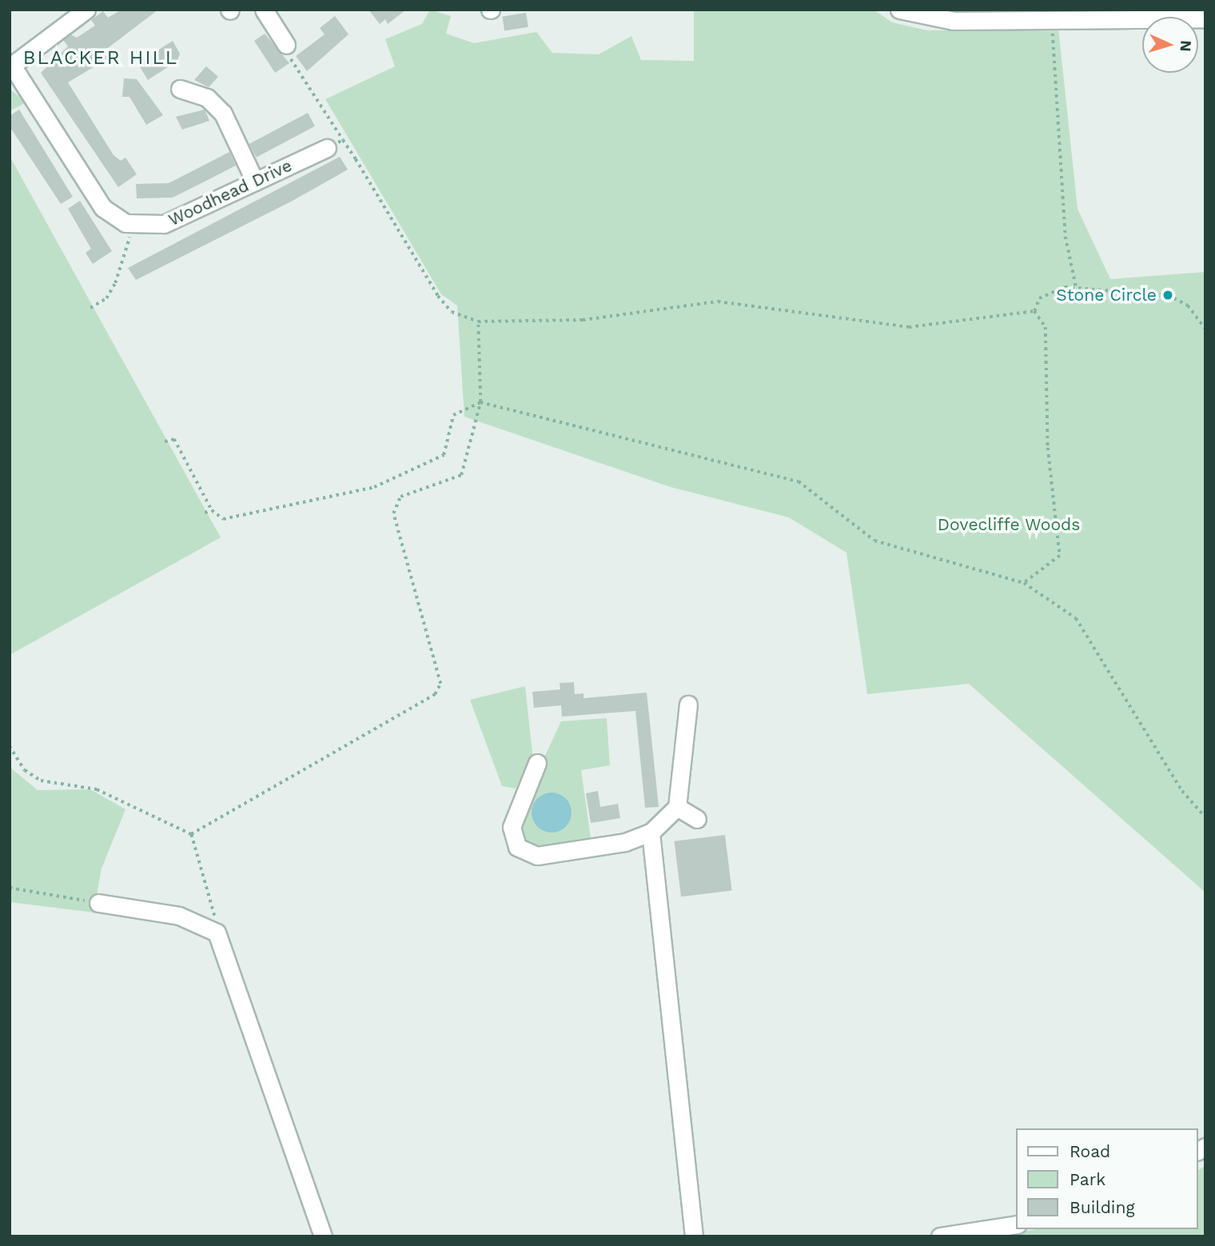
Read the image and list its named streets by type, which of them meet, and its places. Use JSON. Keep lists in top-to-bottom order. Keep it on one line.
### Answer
{"streets":{"street":["Woodhead Drive"]},"districts":["BLACKER HILL"],"parks":["Dovecliffe Woods"],"places":["Stone Circle"],"legend":["Road","Park","Building"],"north":"right"}
